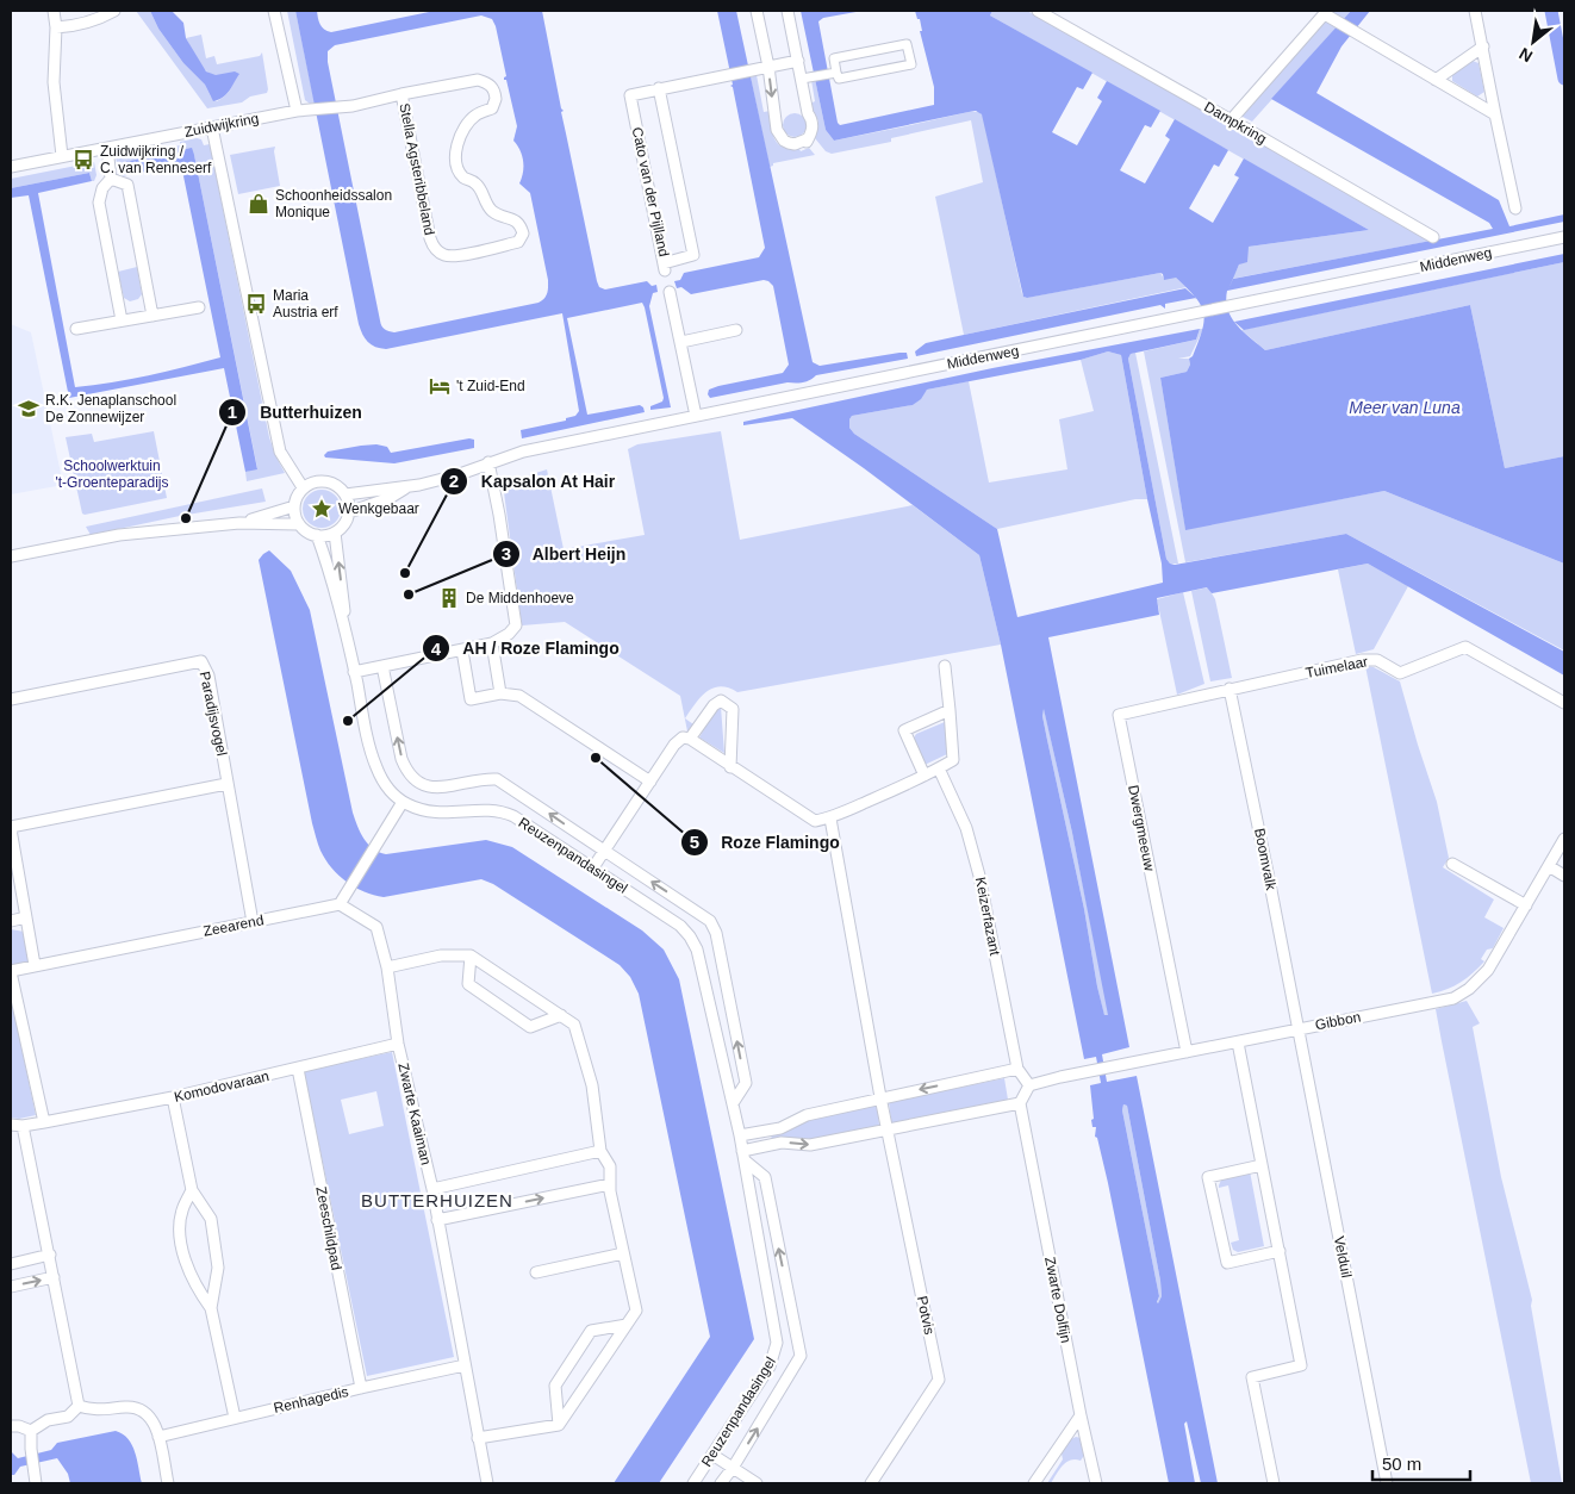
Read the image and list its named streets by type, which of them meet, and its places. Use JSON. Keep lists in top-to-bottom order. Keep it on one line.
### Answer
{"streets":{"street":["Dampkring","Zuidwijkring","Stella Agsteribbeland","Cato van der Pijlland","Middenweg","Tuimelaar","Paradijsvogel","Dwergmeeuw","Reuzenpandasingel","Boomvalk","Keizerfazant","Zeearend","Gibbon","Komodovaraan","Zwarte Kaaiman","Zeeschildpad","Velduil","Zwarte Dolfijn","Potvis","Renhagedis"]},"crossings":[["Zuidwijkring","Stella Agsteribbeland"],["Middenweg","Reuzenpandasingel"],["Tuimelaar","Dwergmeeuw"],["Tuimelaar","Boomvalk"],["Paradijsvogel","Zeearend"],["Dwergmeeuw","Boomvalk"],["Dwergmeeuw","Gibbon"],["Boomvalk","Gibbon"],["Boomvalk","Velduil"],["Zeearend","Komodovaraan"],["Zeearend","Zwarte Kaaiman"],["Gibbon","Velduil"],["Komodovaraan","Zwarte Kaaiman"],["Komodovaraan","Zeeschildpad"],["Zwarte Kaaiman","Renhagedis"],["Zeeschildpad","Renhagedis"]],"districts":["BUTTERHUIZEN"],"water":["Meer van Luna"],"parks":["Schoolwerktuin 't-Groenteparadijs"],"places":{"bus stop":["Zuidwijkring / C. van Renneserf","Maria Austria erf"],"shop":["Schoonheidssalon Monique"],"hotel":["'t Zuid-End"],"school or university":["R.K. Jenaplanschool De Zonnewijzer"],"place":["Wenkgebaar"],"other":["Butterhuizen","Kapsalon At Hair","Albert Heijn","AH / Roze Flamingo","Roze Flamingo"],"building":["De Middenhoeve"]},"scale_bar":"50 m","north":"bottom left"}
